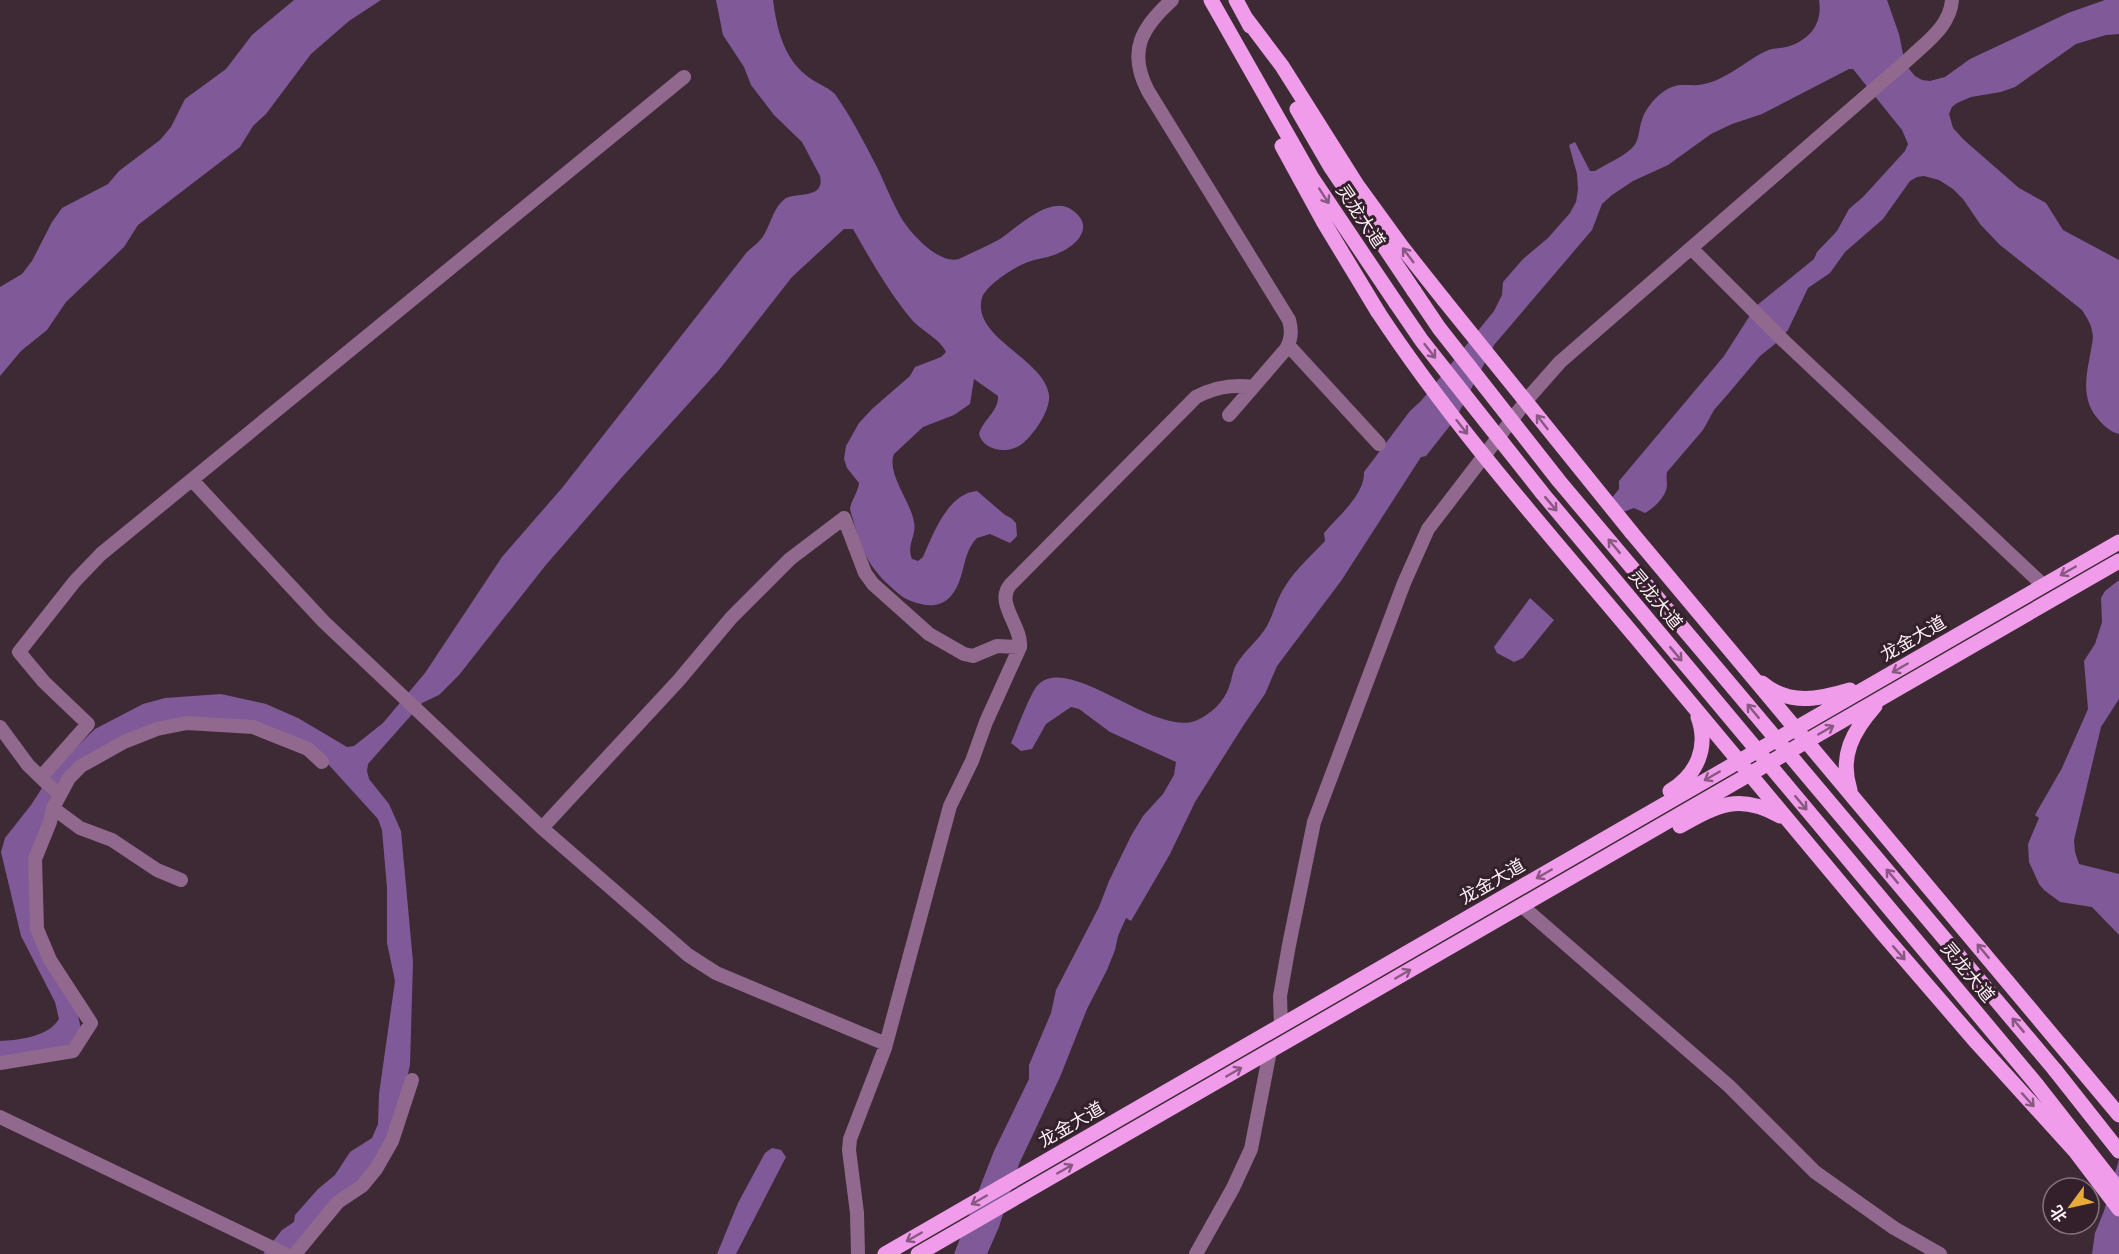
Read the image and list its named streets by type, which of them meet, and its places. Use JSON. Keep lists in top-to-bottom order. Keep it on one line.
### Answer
{"streets":{"main road":["灵龙大道","龙金大道"]},"north":"bottom left"}
